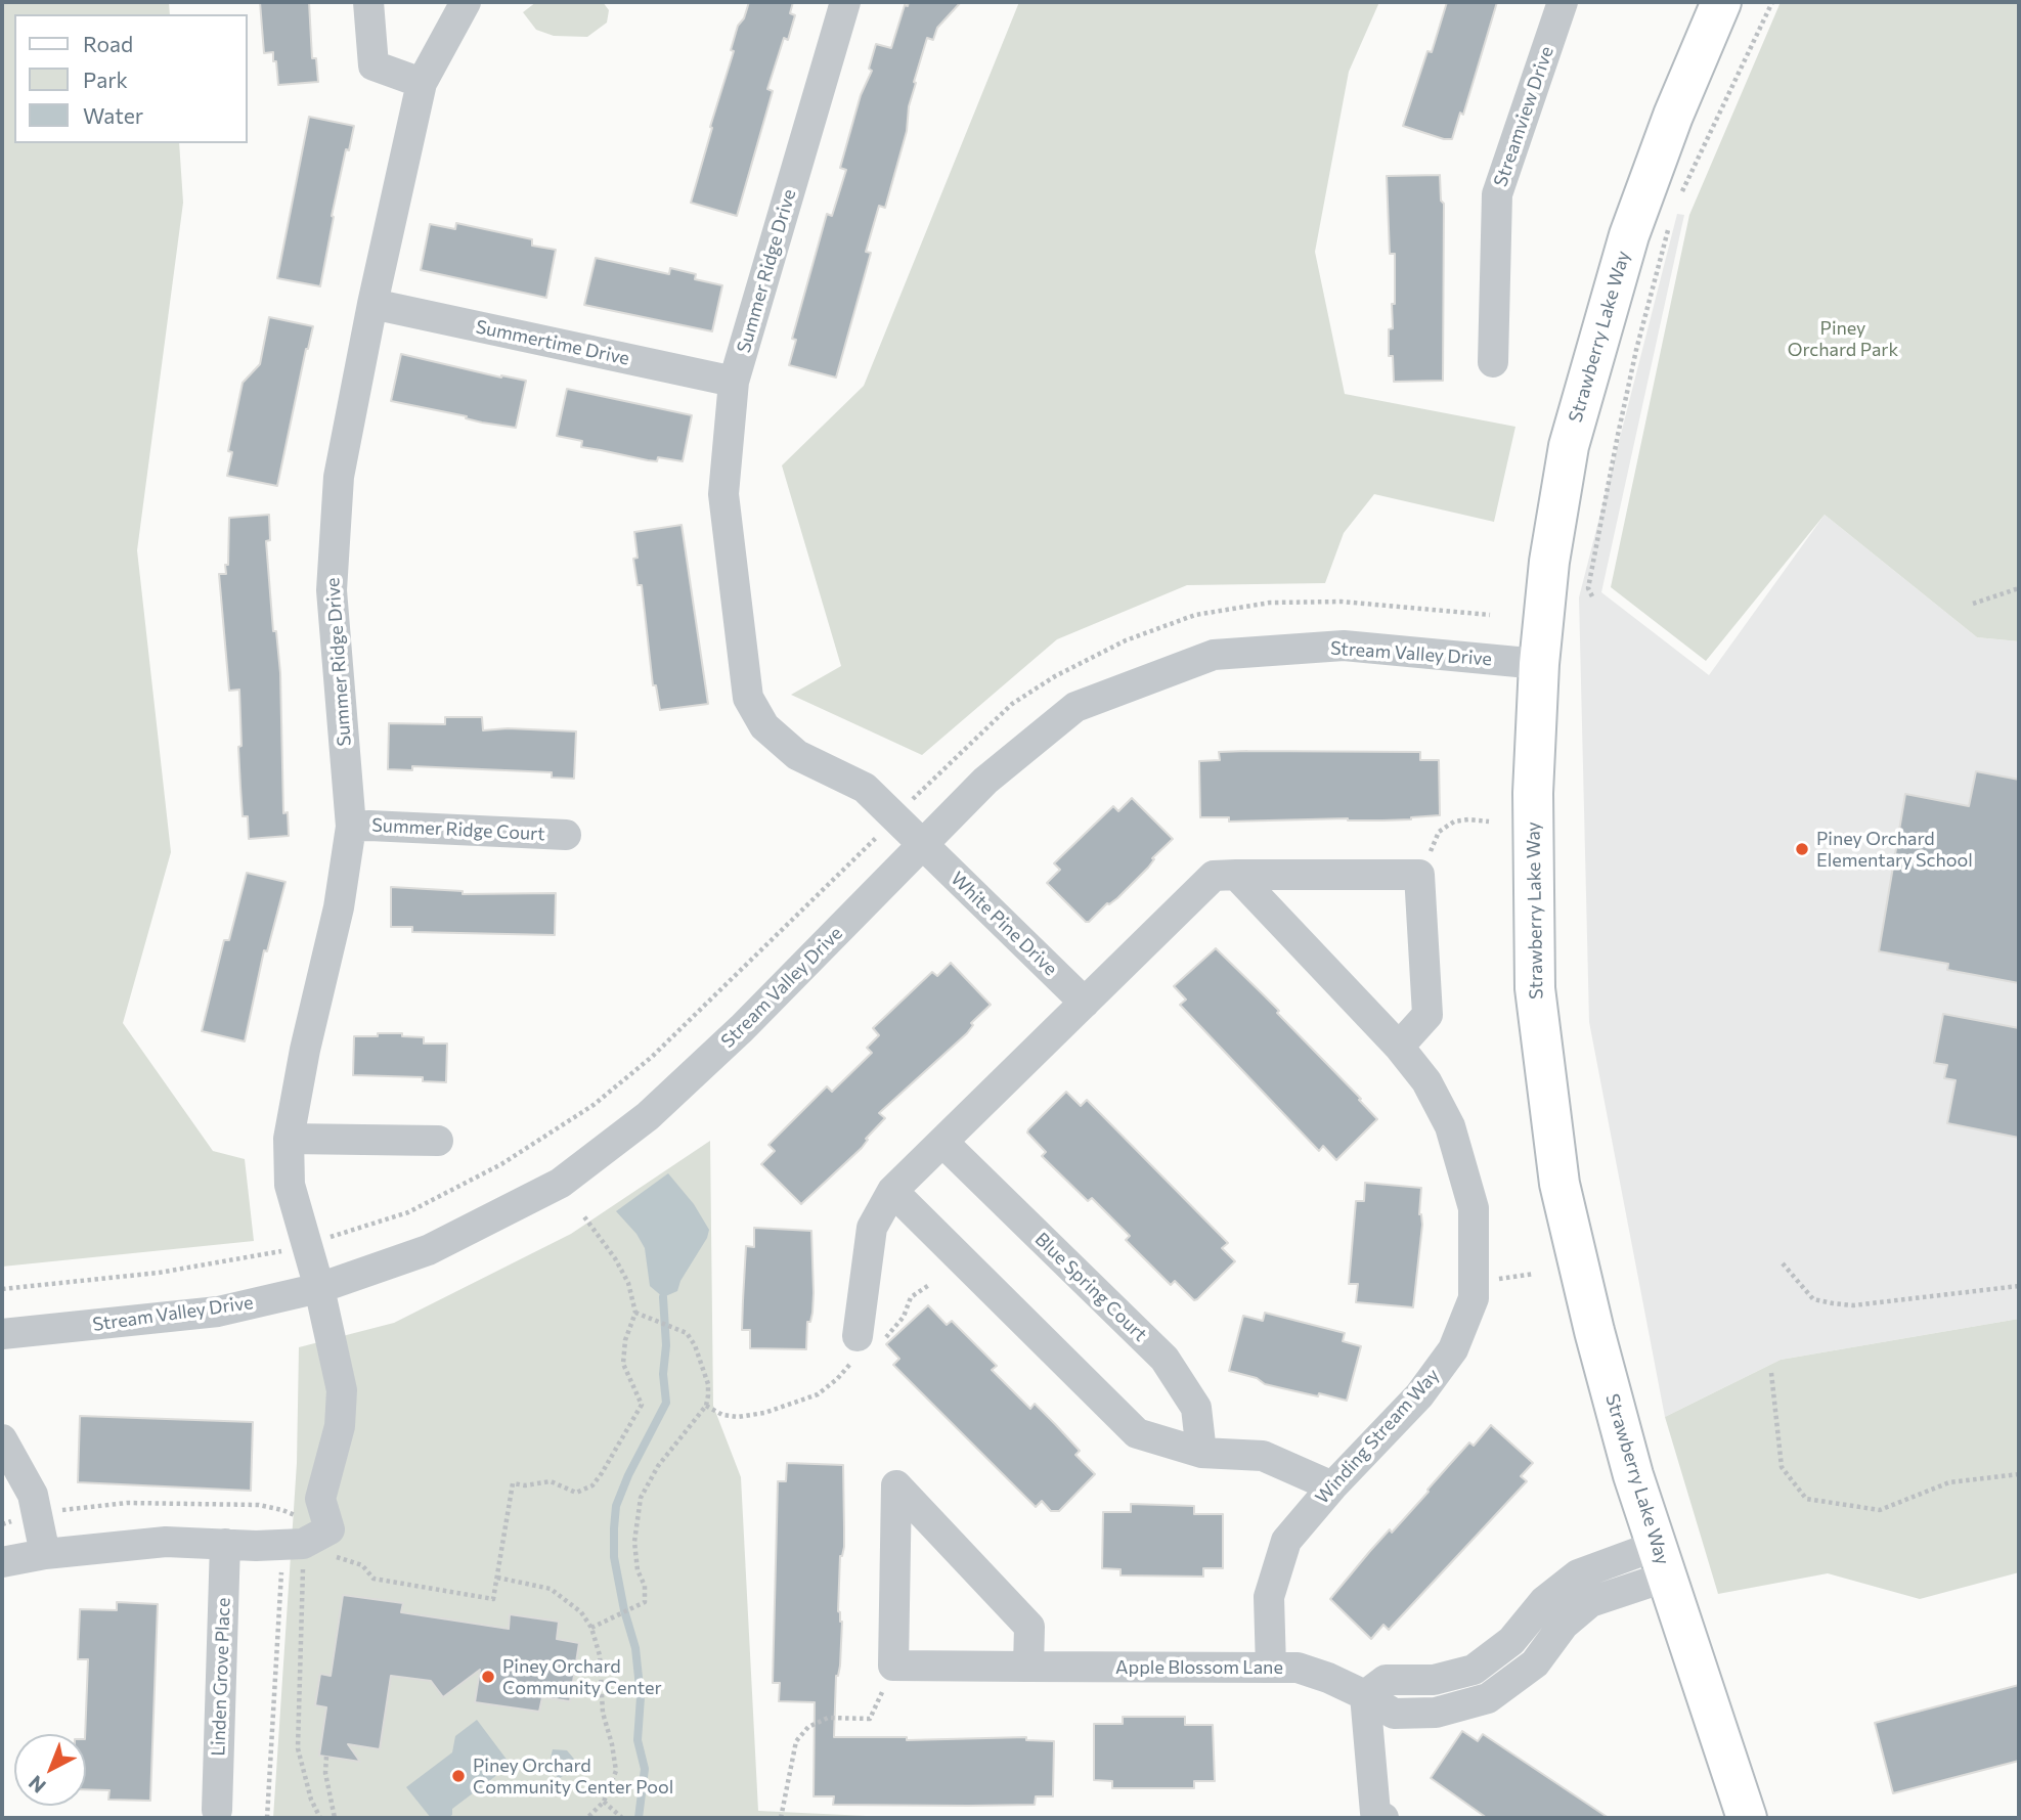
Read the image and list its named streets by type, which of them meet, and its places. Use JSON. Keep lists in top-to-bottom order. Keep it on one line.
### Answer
{"streets":{"street":["Streamview Drive","Summer Ridge Drive","Strawberry Lake Way","Summertime Drive","Stream Valley Drive","Summer Ridge Court","White Pine Drive","Blue Spring Court","Winding Stream Way","Apple Blossom Lane","Linden Grove Place"]},"crossings":[["Summer Ridge Drive","Summertime Drive"],["Summer Ridge Drive","Stream Valley Drive"],["Summer Ridge Drive","Summer Ridge Court"],["Summer Ridge Drive","White Pine Drive"],["Strawberry Lake Way","Stream Valley Drive"],["Stream Valley Drive","White Pine Drive"],["Winding Stream Way","Apple Blossom Lane"]],"parks":["Piney Orchard Park"],"places":["Piney Orchard Elementary School","Piney Orchard Community Center","Piney Orchard Community Center Pool"],"legend":["Road","Park","Water"],"north":"bottom left"}
